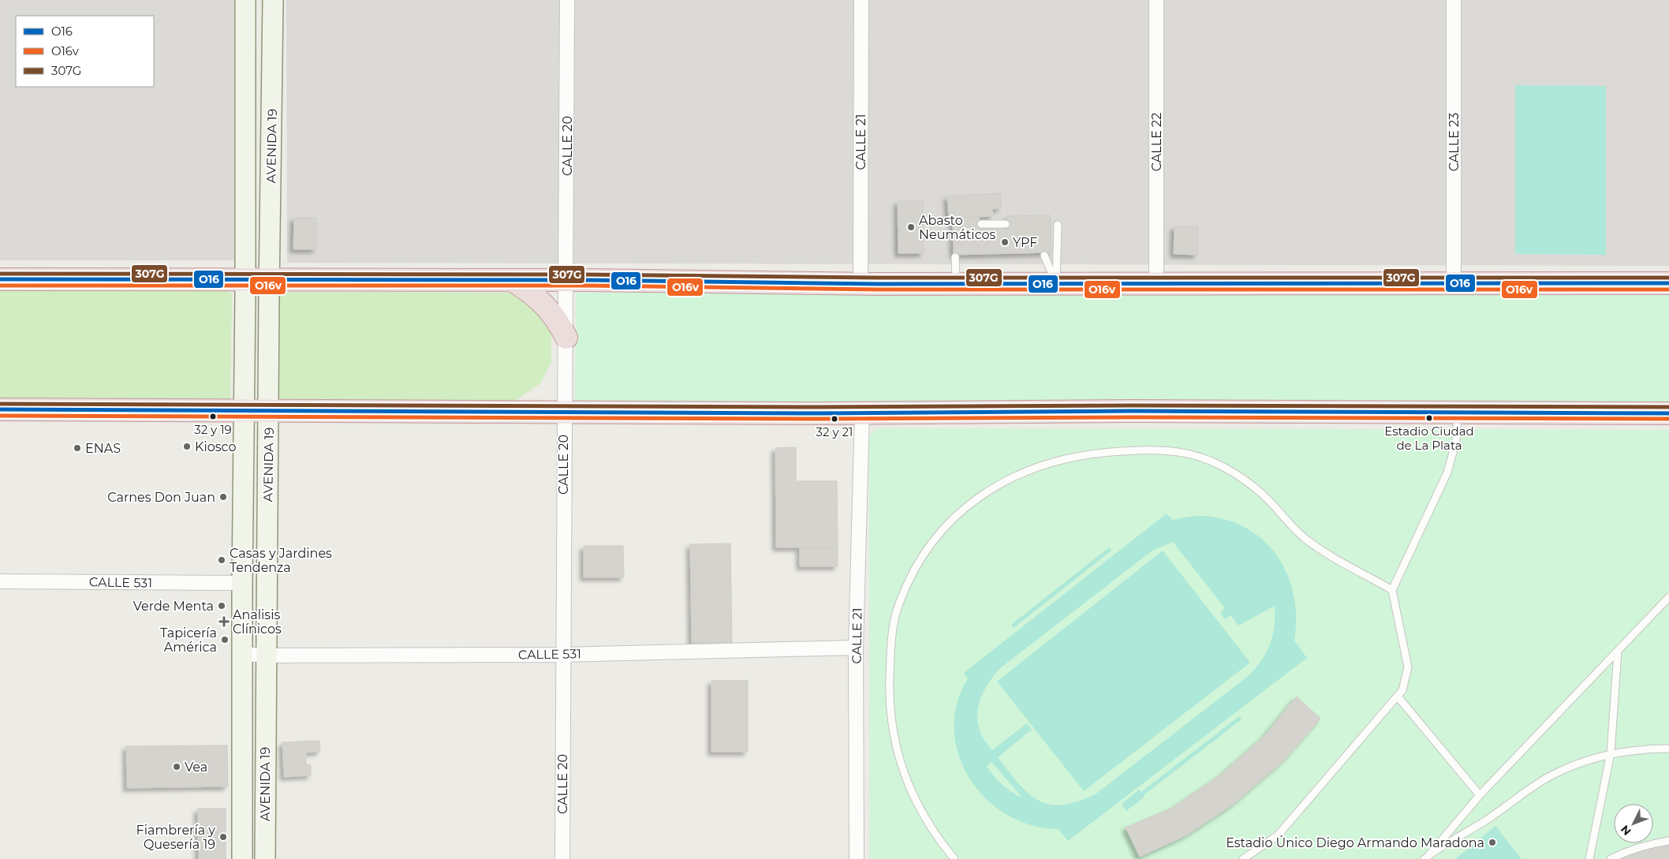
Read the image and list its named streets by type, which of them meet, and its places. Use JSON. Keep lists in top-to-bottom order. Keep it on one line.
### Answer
{"streets":{"main road":["AVENIDA 19"],"street":["CALLE 21","CALLE 22","CALLE 23","CALLE 20","CALLE 531"]},"crossings":[["CALLE 21","CALLE 531"],["AVENIDA 19","CALLE 531"],["CALLE 20","CALLE 531"]],"places":{"other":["Abasto Neumáticos","YPF","32 y 19","Estadio Ciudad de La Plata","32 y 21","Kiosco","ENAS","Carnes Don Juan","Casas y Jardines Tendenza","Verde Menta","Tapicería América","Vea","Fiambrería y Quesería 19","Estadio Único Diego Armando Maradona"],"health":["Analisis Clínicos"]},"lines":["transit line 307G","transit line O16","transit line O16v"],"legend":["O16","O16v","307G"],"north":"bottom left"}
